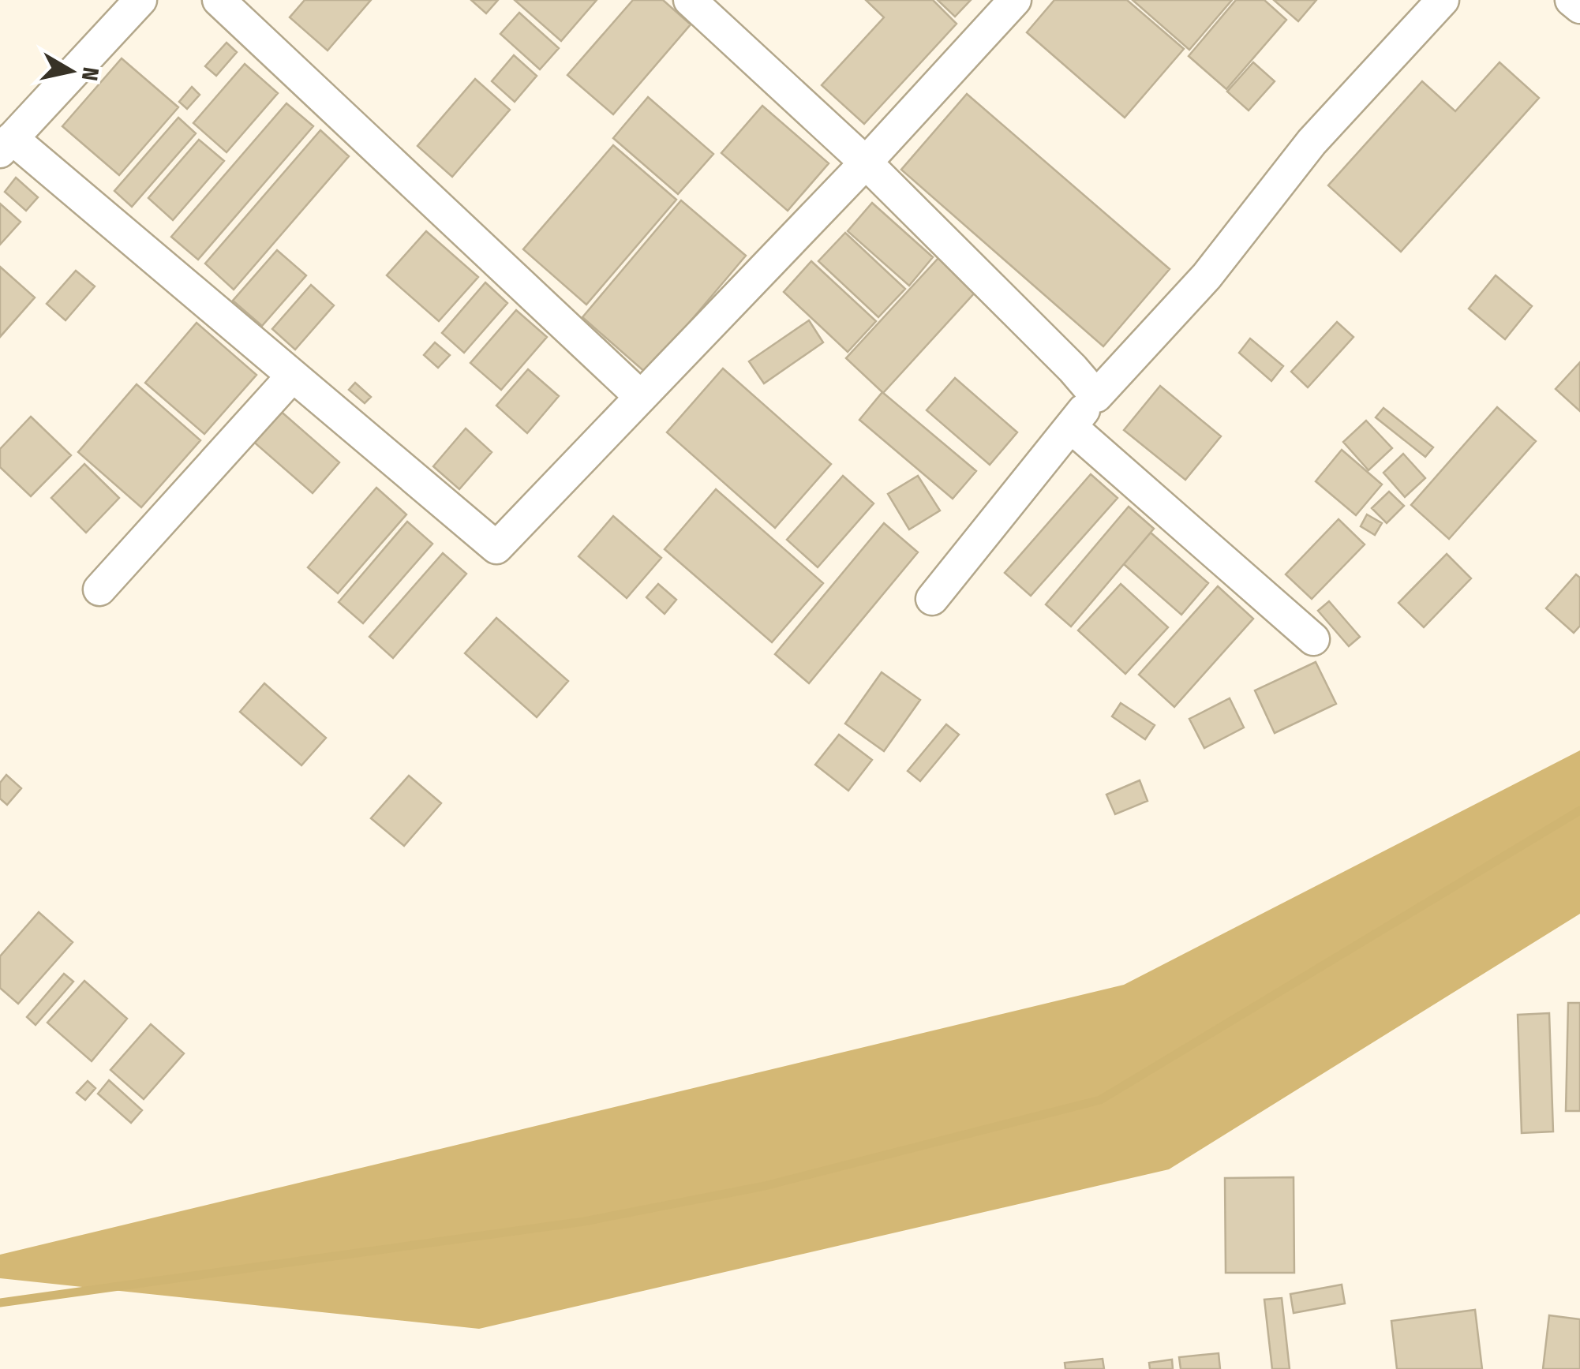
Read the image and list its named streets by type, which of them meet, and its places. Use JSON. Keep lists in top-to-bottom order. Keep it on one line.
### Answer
{"north":"right"}
